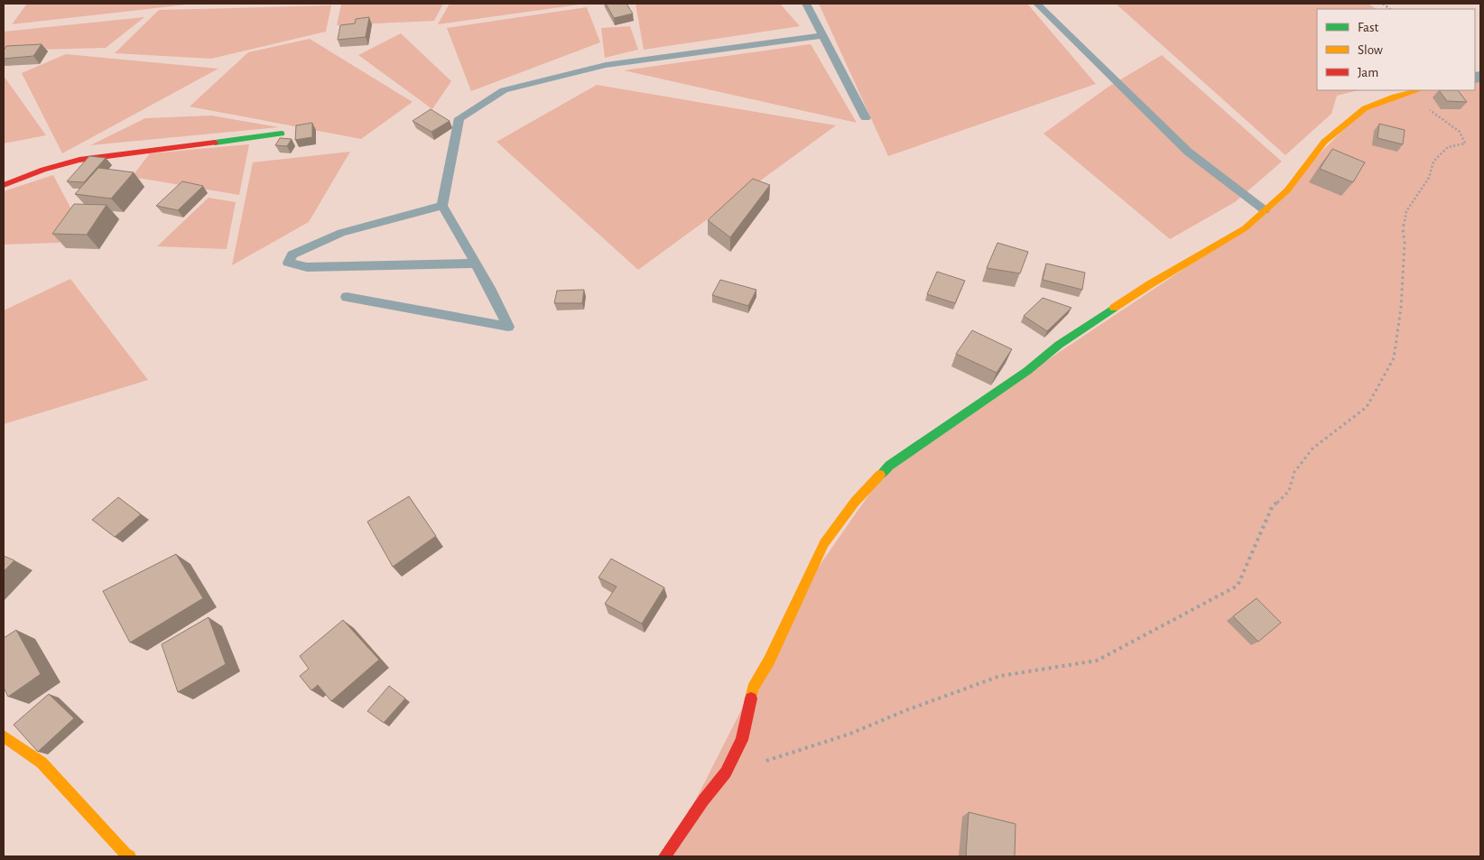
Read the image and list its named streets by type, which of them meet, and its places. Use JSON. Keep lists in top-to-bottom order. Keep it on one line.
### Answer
{"legend":["Fast","Slow","Jam"]}
